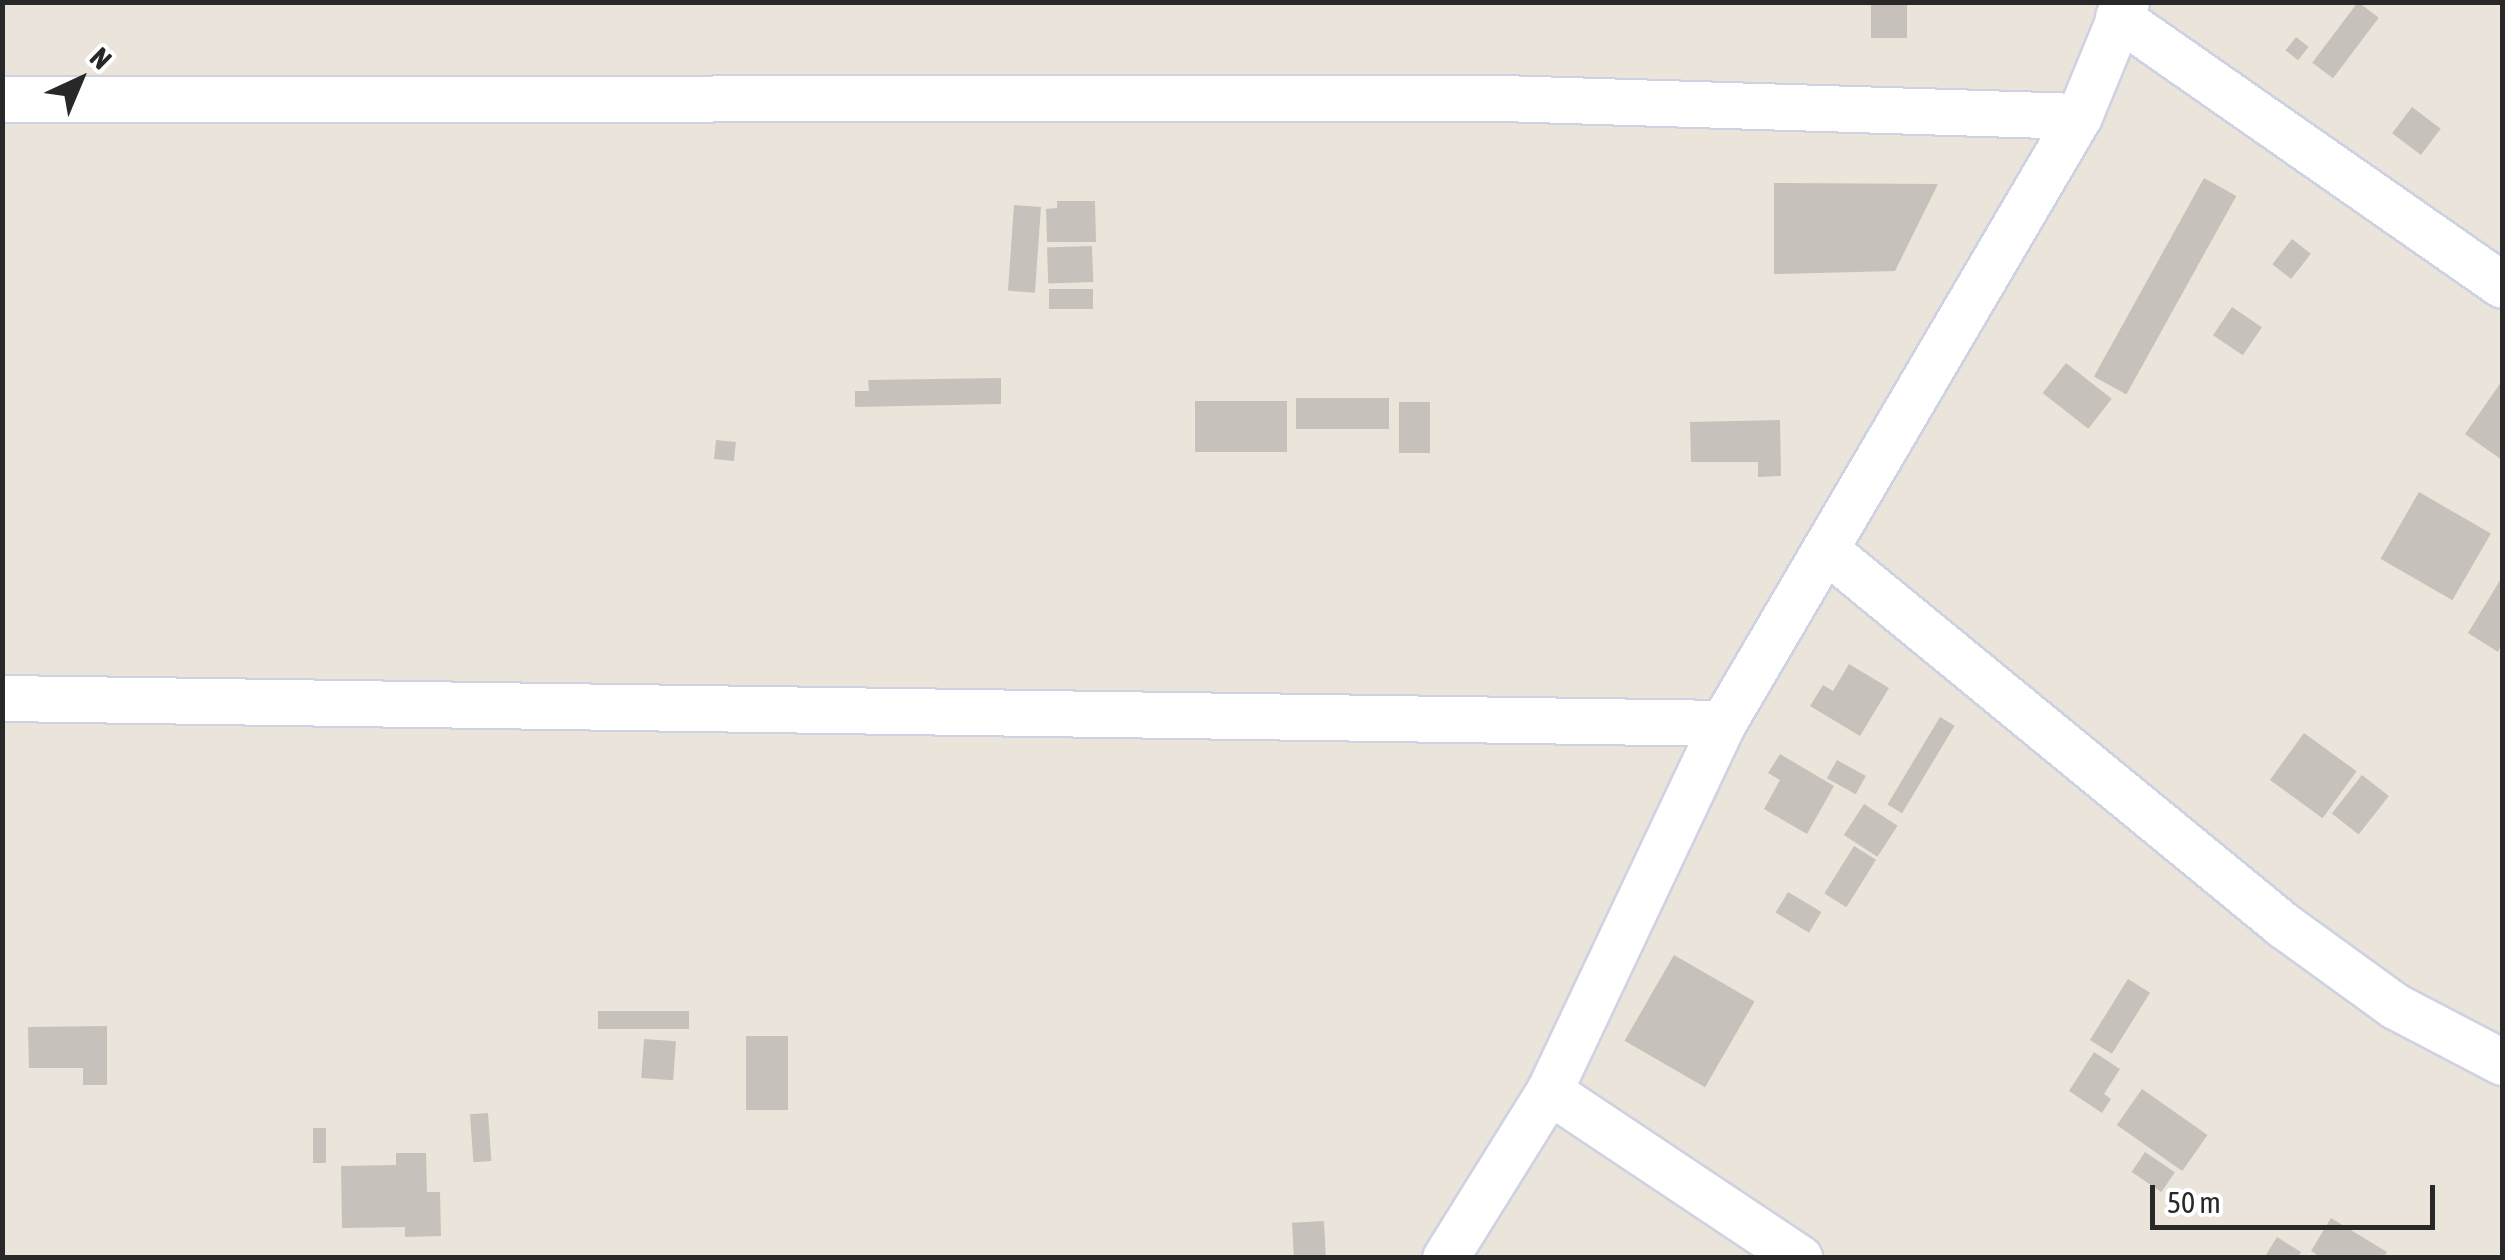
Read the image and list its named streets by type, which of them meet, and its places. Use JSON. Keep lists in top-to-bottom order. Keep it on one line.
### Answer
{"scale_bar":"50 m","north":"top right"}
